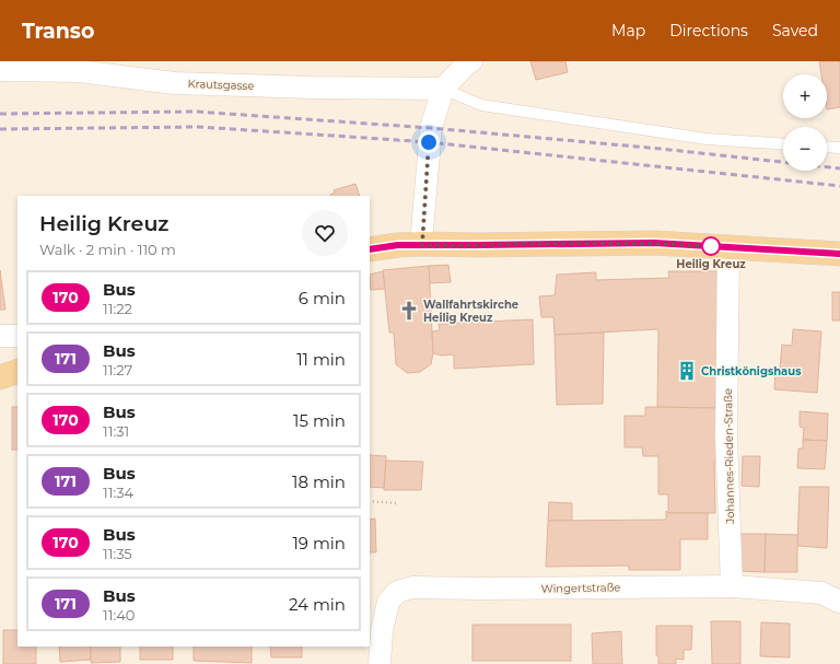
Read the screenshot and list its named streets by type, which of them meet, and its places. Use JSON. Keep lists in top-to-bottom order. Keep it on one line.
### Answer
{"streets":{"street":["Krautsgasse","Johannes-Rieden-Straße","Wingertstraße"]},"crossings":[["Johannes-Rieden-Straße","Wingertstraße"]],"places":{"other":["Heilig Kreuz"],"church":["Wallfahrtskirche Heilig Kreuz"],"building":["Christkönigshaus"]},"lines":["bus line 170"],"page":{"header":"Transo","nav":["Map","Directions","Saved"],"map_buttons":["+","−"],"heading":["Heilig Kreuz","Walk · 2 min · 110 m"],"list":[{"mark":"170","name":"Bus","note":"11:22","value":"6 min"},{"mark":"171","name":"Bus","note":"11:27","value":"11 min"},{"mark":"170","name":"Bus","note":"11:31","value":"15 min"},{"mark":"171","name":"Bus","note":"11:34","value":"18 min"},{"mark":"170","name":"Bus","note":"11:35","value":"19 min"},{"mark":"171","name":"Bus","note":"11:40","value":"24 min"}]}}
